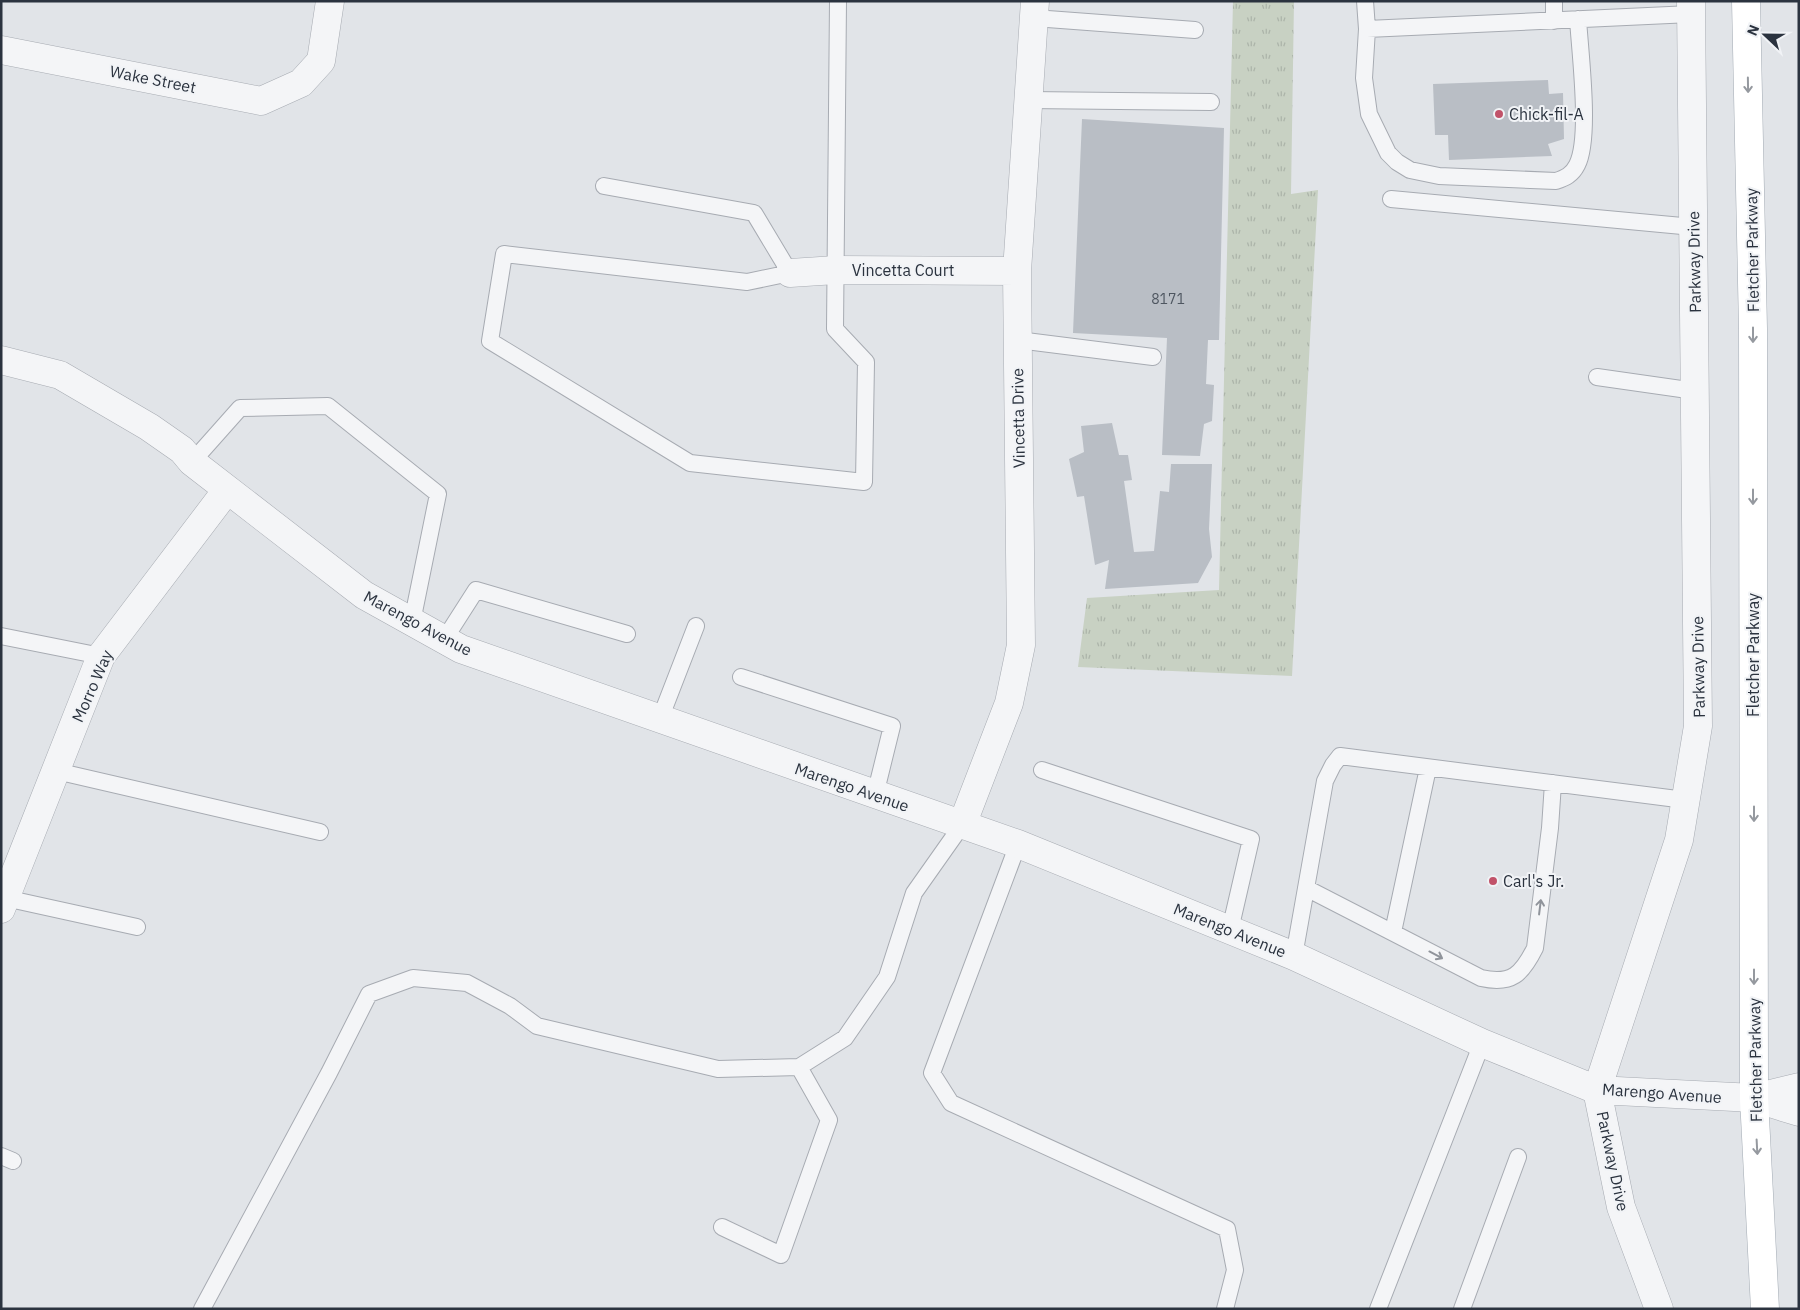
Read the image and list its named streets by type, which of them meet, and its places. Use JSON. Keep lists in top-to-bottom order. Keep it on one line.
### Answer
{"streets":{"main road":["Fletcher Parkway"],"street":["Wake Street","Parkway Drive","Vincetta Court","Vincetta Drive","Marengo Avenue","Morro Way"]},"crossings":[["Fletcher Parkway","Marengo Avenue"],["Parkway Drive","Marengo Avenue"],["Vincetta Court","Vincetta Drive"],["Vincetta Drive","Marengo Avenue"],["Marengo Avenue","Morro Way"]],"one_way":["Fletcher Parkway"],"places":["Chick-fil-A","Carl's Jr."],"house_numbers":["8171"],"north":"left"}
